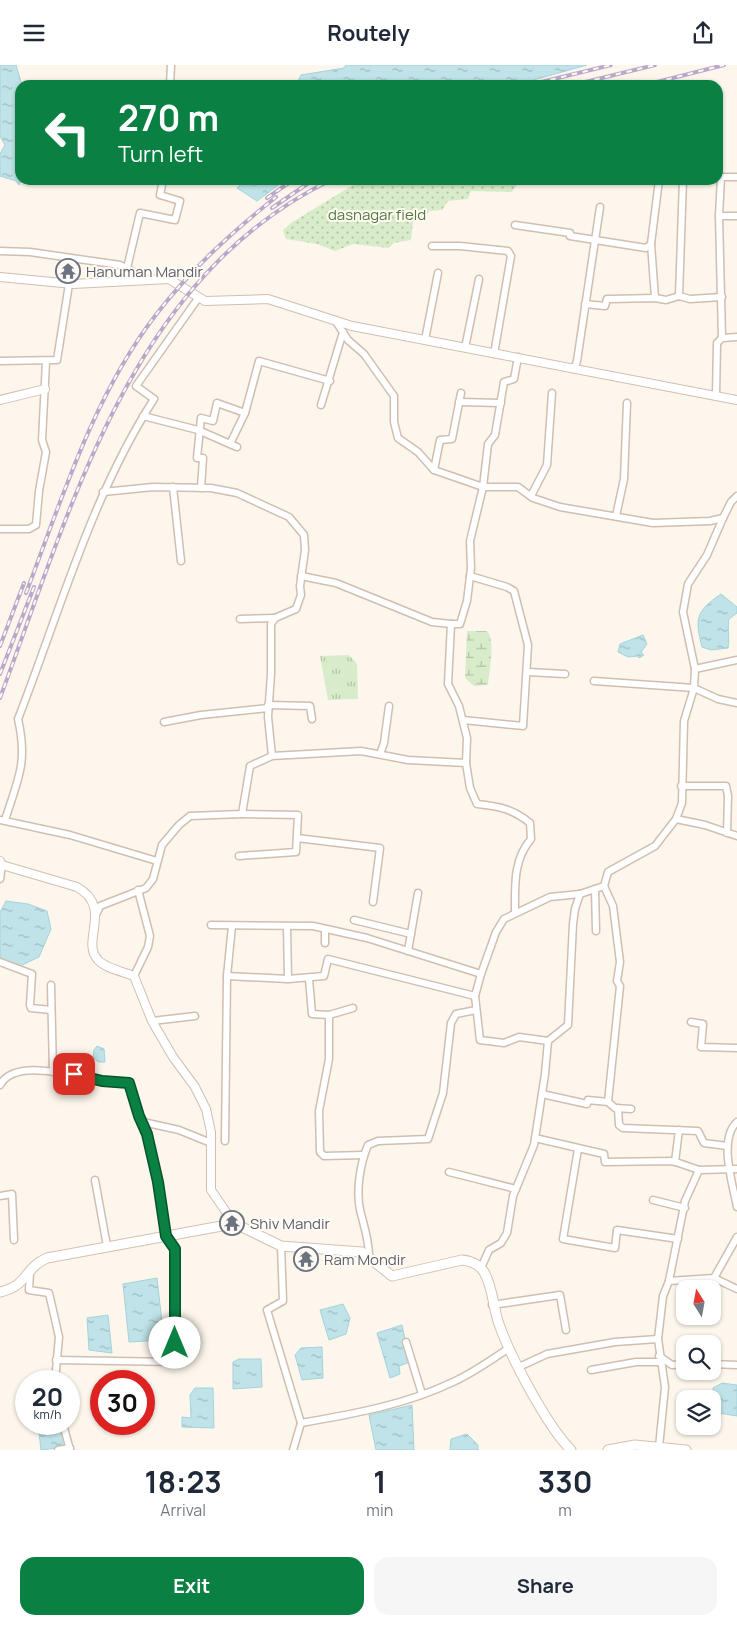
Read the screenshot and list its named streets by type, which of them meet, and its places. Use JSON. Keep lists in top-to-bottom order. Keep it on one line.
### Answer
{"parks":["dasnagar field"],"places":{"temple":["Hanuman Mandir","Shiv Mandir","Ram Mondir"]},"north":"top","page":{"header":"Routely","turn":["270 m","Turn left"],"speed":"20 km/h","limit":"30","eta":["18:23","Arrival","1","min","330","m"],"buttons":["Exit","Share"]}}
